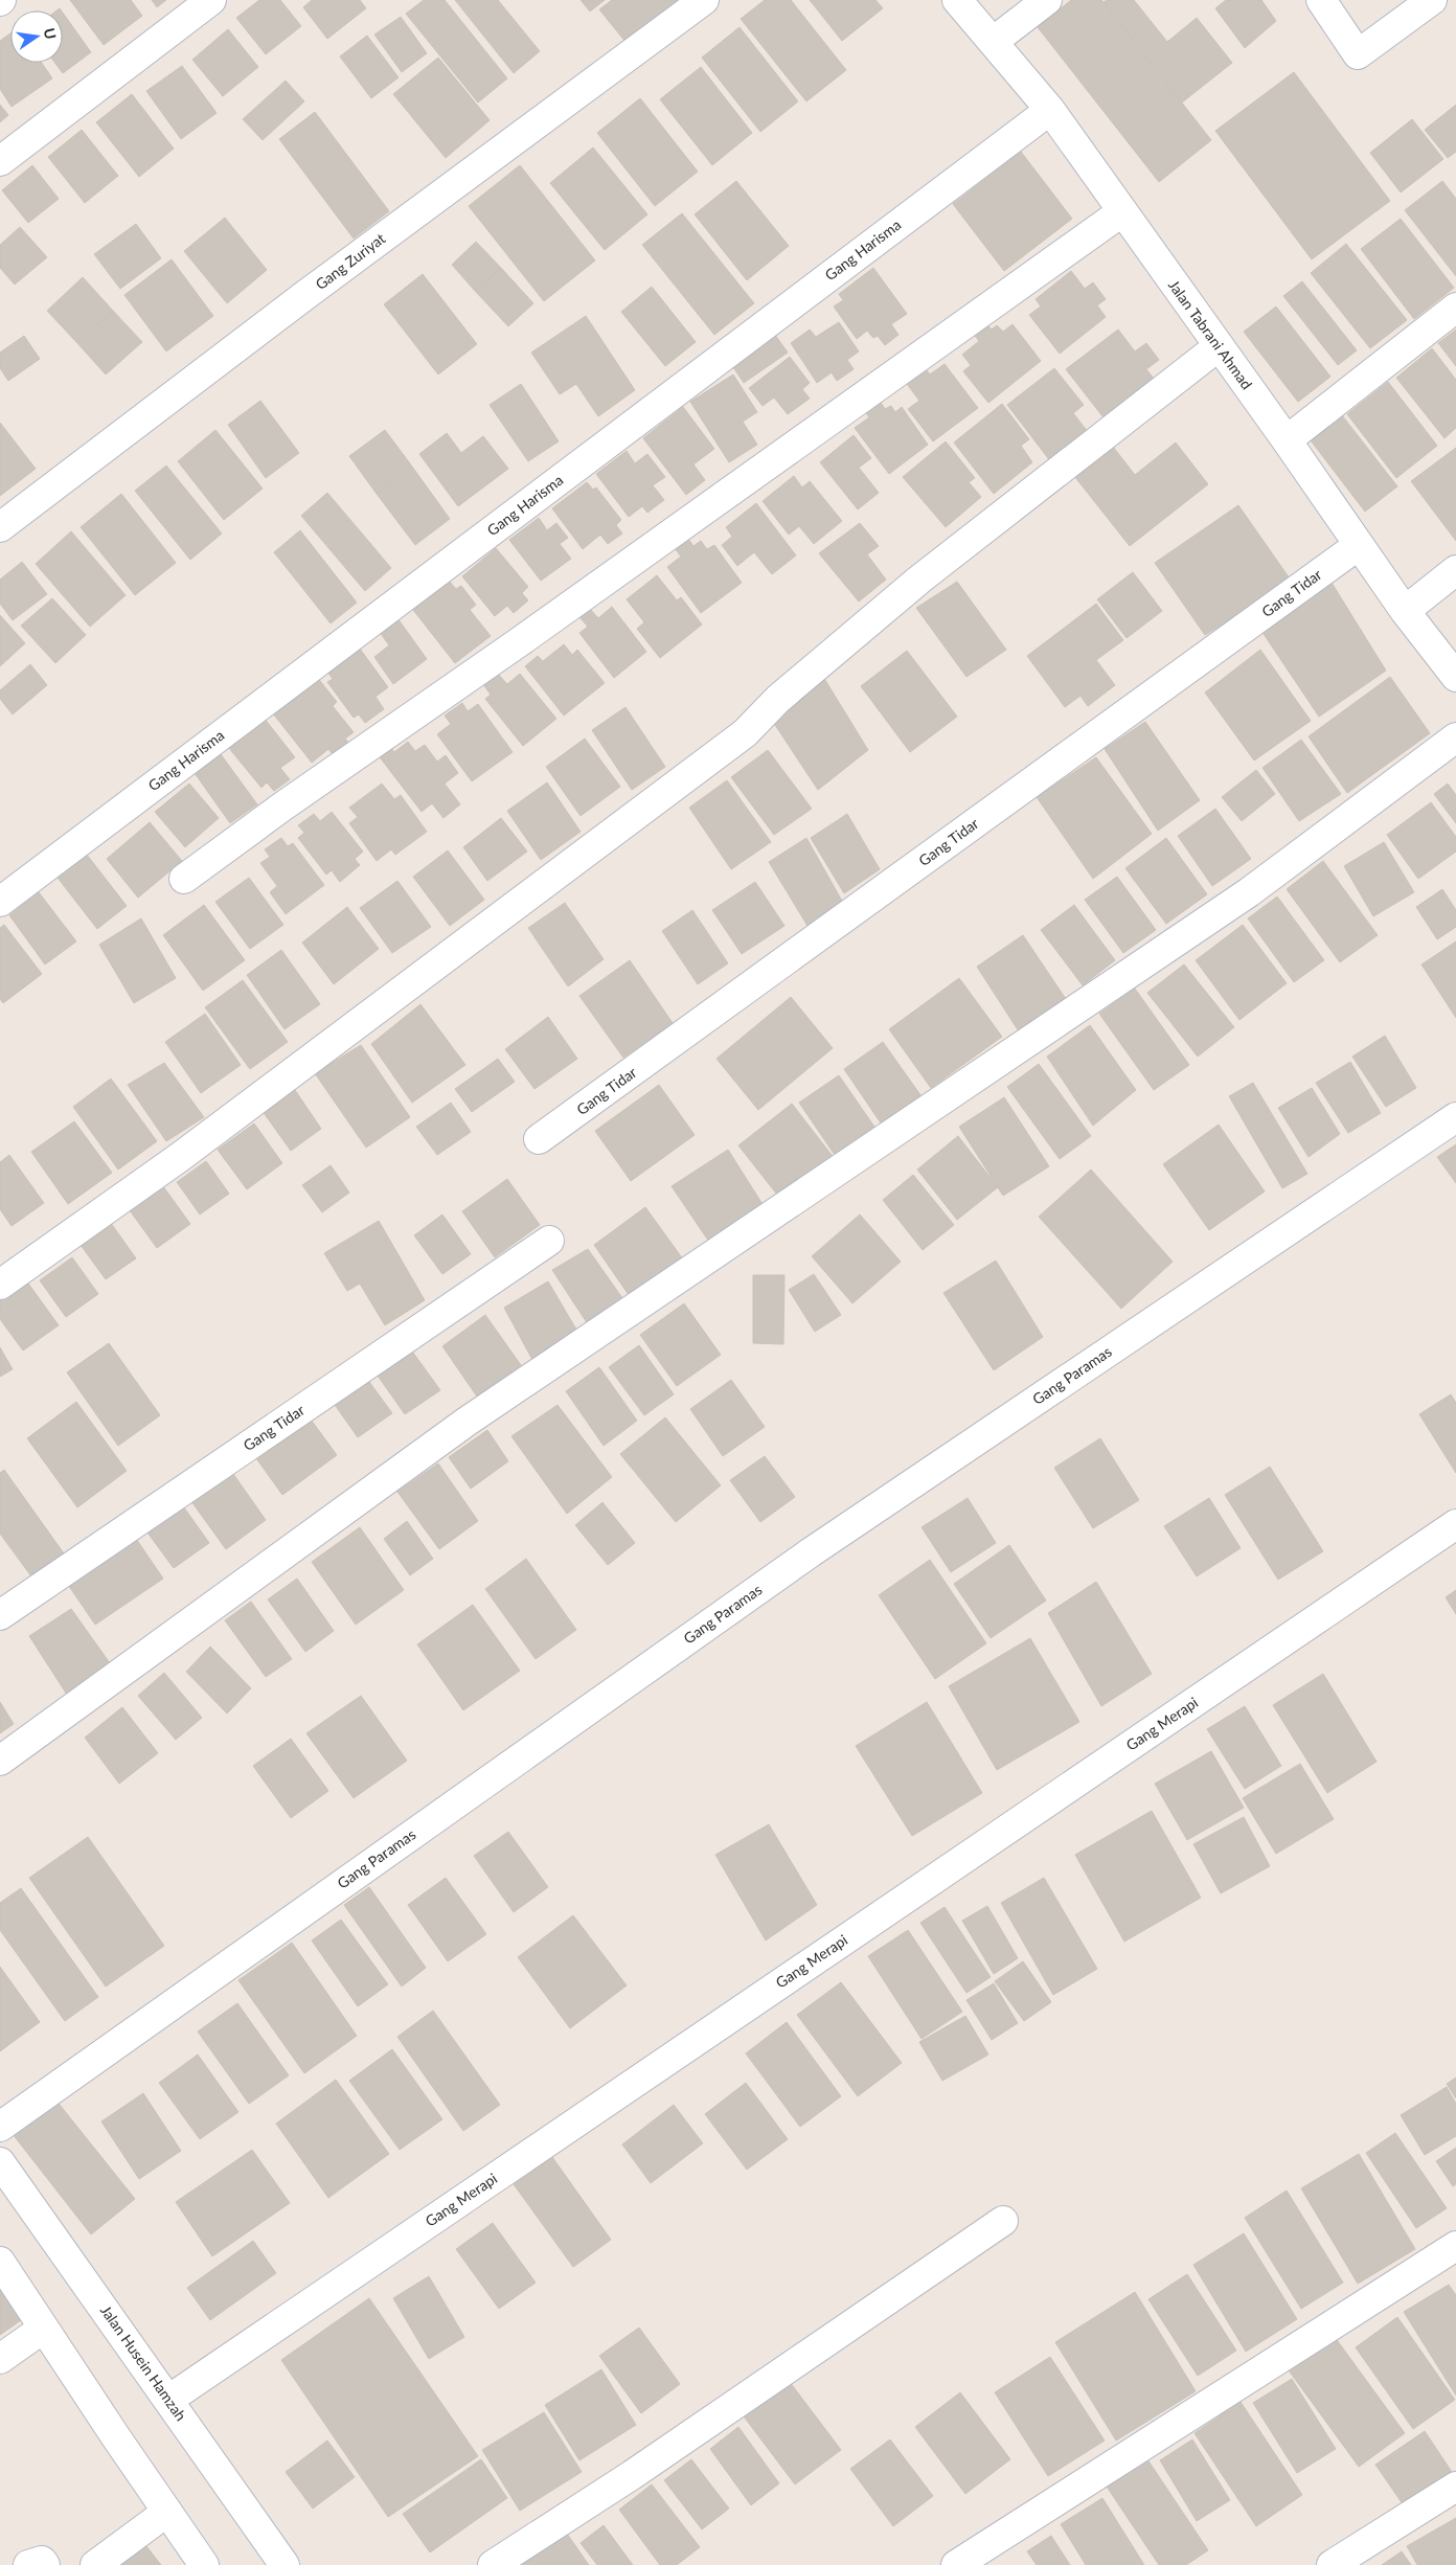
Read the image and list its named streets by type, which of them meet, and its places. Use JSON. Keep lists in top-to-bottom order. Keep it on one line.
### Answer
{"streets":{"street":["Gang Harisma","Gang Zuriyat","Jalan Tabrani Ahmad","Gang Tidar","Gang Paramas","Gang Merapi","Jalan Husein Hamzah"]},"crossings":[["Gang Harisma","Jalan Tabrani Ahmad"],["Jalan Tabrani Ahmad","Gang Tidar"],["Gang Merapi","Jalan Husein Hamzah"]],"north":"right"}
